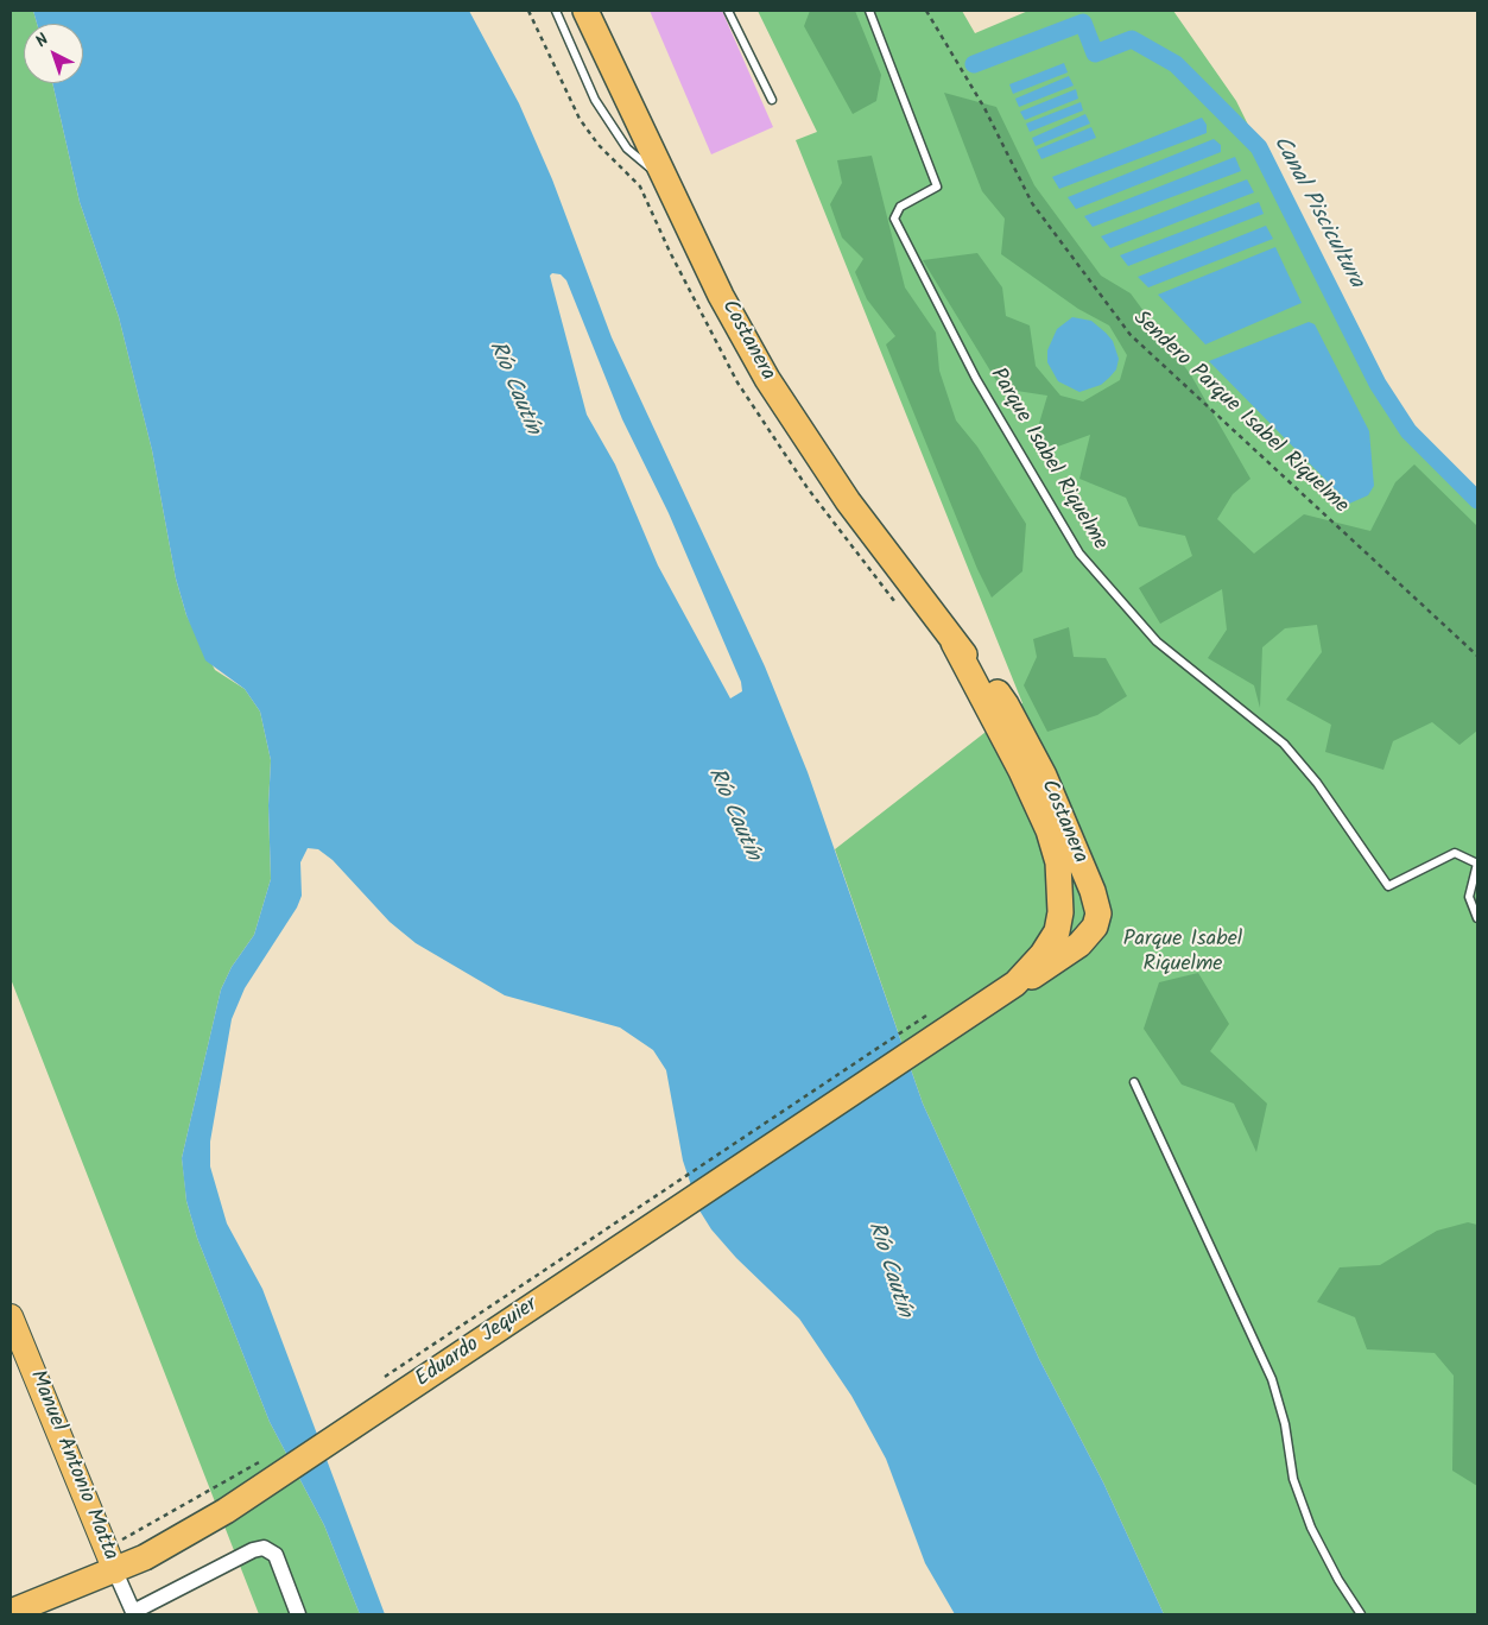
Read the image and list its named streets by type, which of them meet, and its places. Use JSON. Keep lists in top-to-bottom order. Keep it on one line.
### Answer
{"streets":{"highway":["Costanera","Eduardo Jequier"],"main road":["Manuel Antonio Matta"],"lane":["Parque Isabel Riquelme"],"path":["Sendero Parque Isabel Riquelme"]},"crossings":[["Costanera","Eduardo Jequier"],["Eduardo Jequier","Manuel Antonio Matta"]],"water":["Canal Piscicultura","Río Cautín"],"parks":["Parque Isabel Riquelme"],"north":"top left"}
